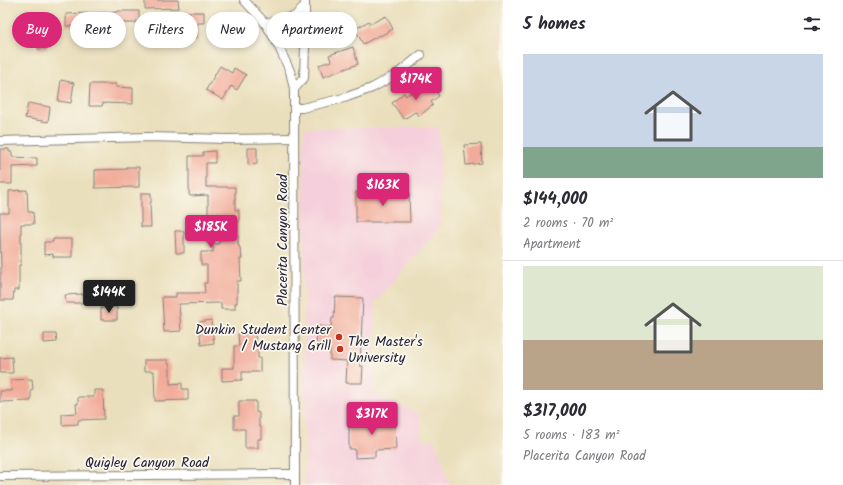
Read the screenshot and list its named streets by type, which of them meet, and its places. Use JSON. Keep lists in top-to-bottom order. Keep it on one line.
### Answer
{"streets":{"street":["Placerita Canyon Road","Quigley Canyon Road"]},"crossings":[["Placerita Canyon Road","Quigley Canyon Road"]],"places":["Dunkin Student Center / Mustang Grill","The Master's University"],"page":{"heading":"5 homes","chip":["Buy","Rent","Filters","New","Apartment"],"list":[{"name":"$144,000","note":"2 rooms · 70 m² · Apartment"},{"name":"$317,000","note":"5 rooms · 183 m² · Placerita Canyon Road"}],"price":["$174K","$163K","$185K","$144K","$317K"]}}
